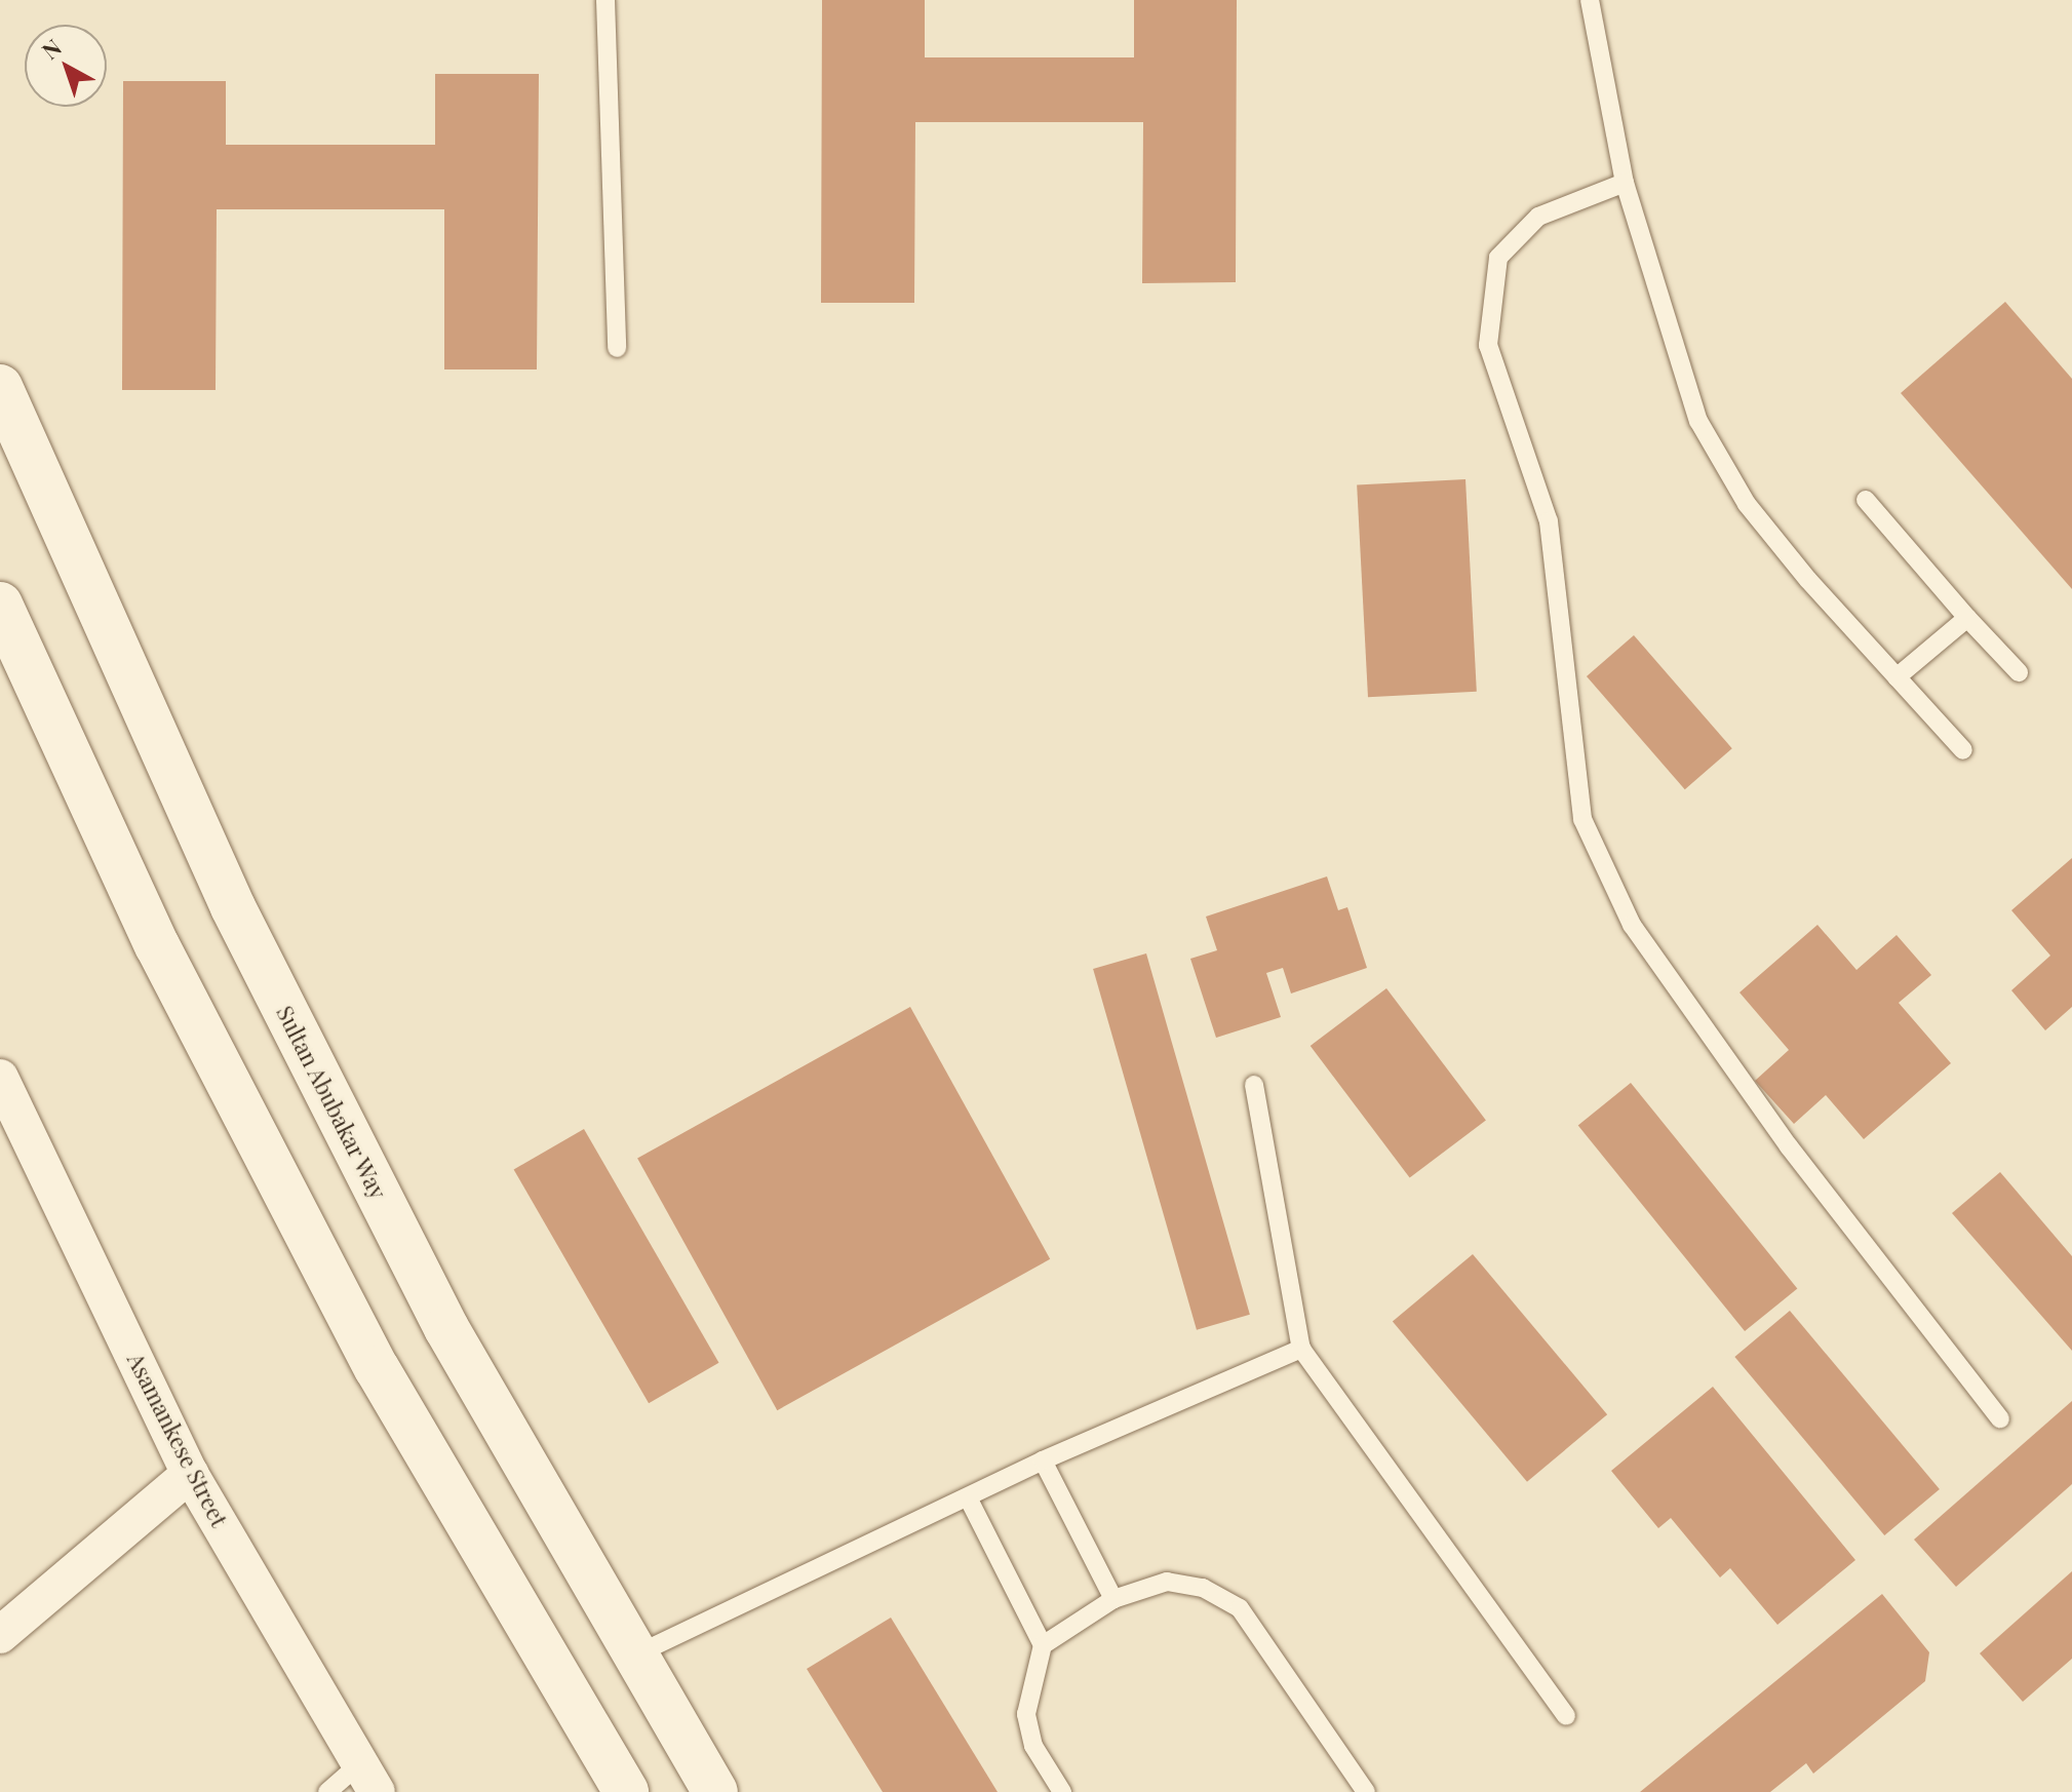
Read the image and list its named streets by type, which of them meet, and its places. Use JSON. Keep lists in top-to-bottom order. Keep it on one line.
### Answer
{"streets":{"main road":["Sultan Abubakar Way"],"street":["Asamankese Street"]},"north":"top left"}
